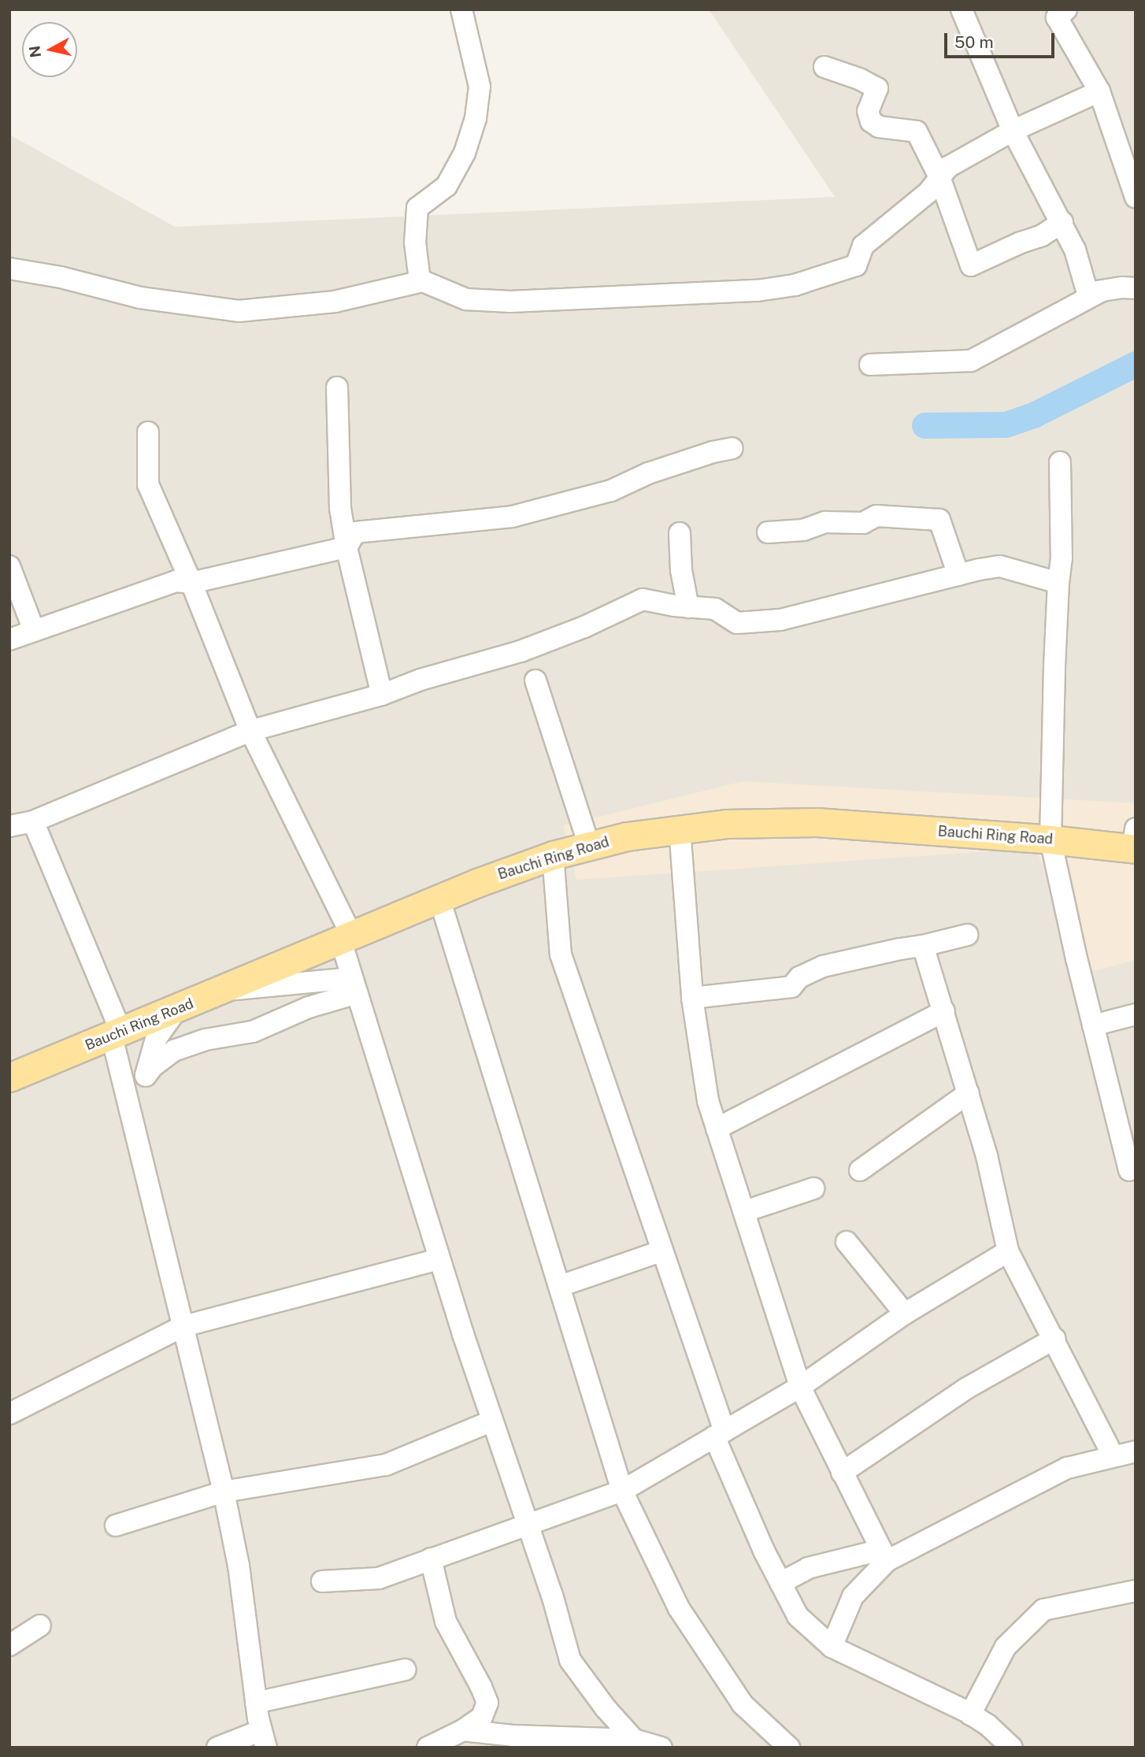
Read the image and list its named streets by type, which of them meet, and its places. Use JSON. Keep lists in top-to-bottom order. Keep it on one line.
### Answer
{"streets":{"main road":["Bauchi Ring Road"]},"scale_bar":"50 m","north":"left"}
